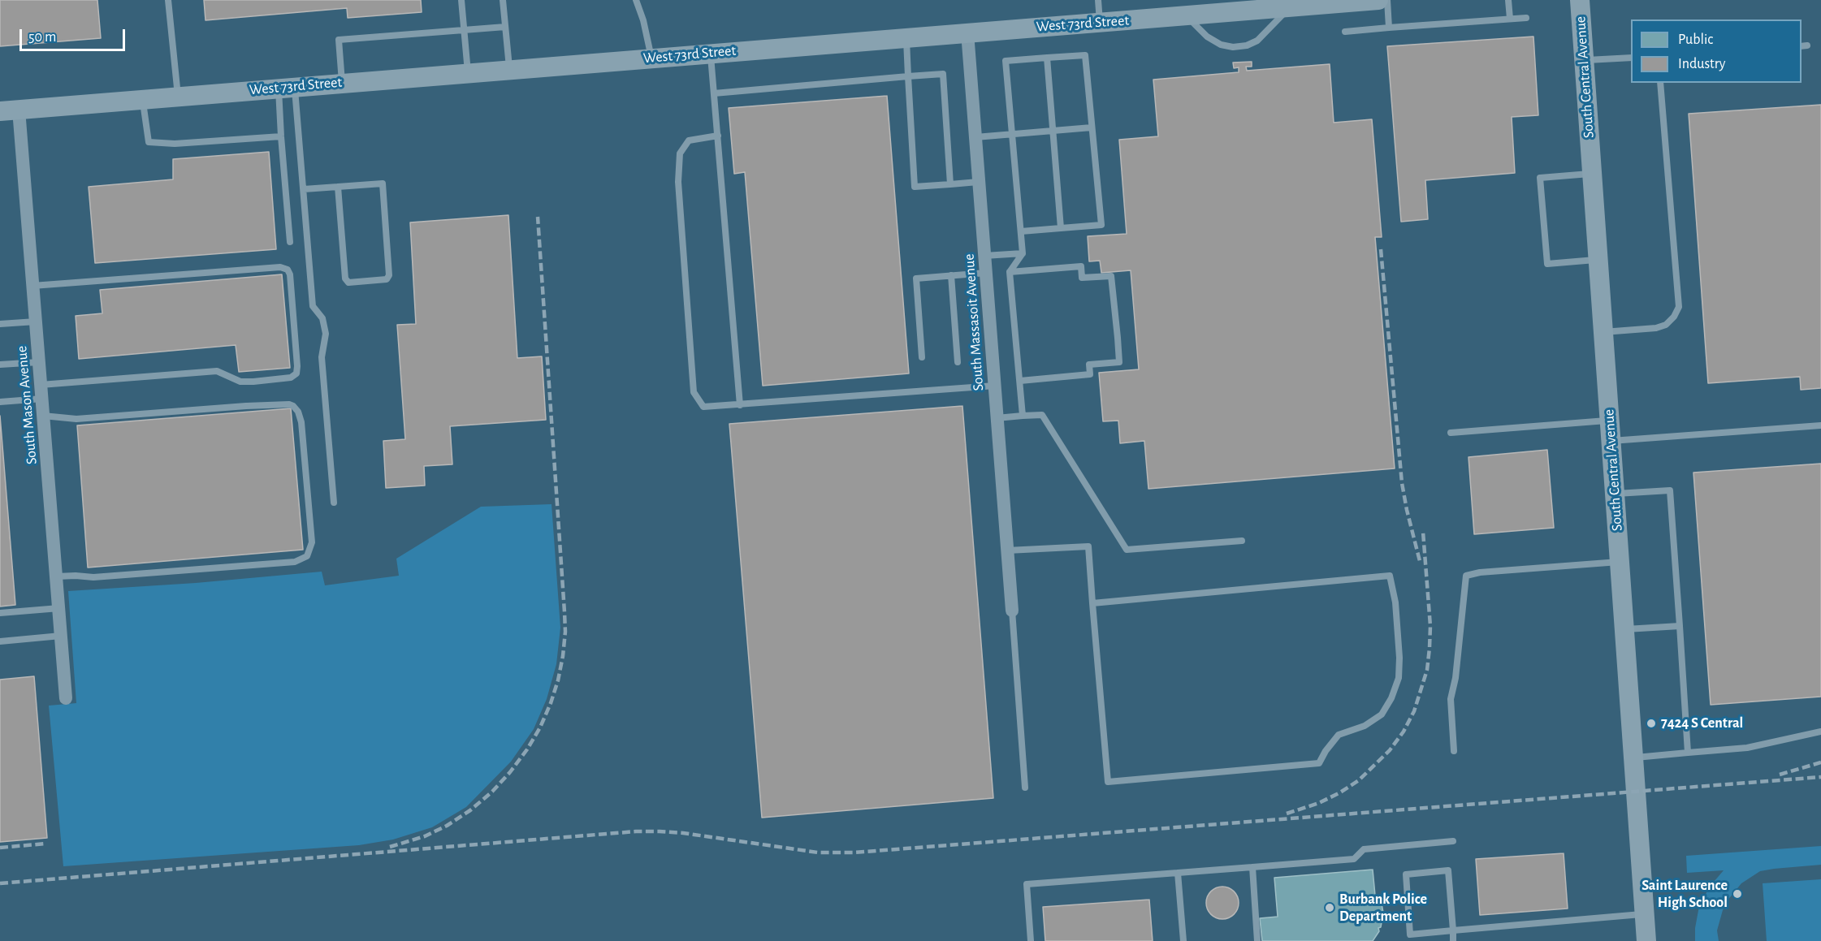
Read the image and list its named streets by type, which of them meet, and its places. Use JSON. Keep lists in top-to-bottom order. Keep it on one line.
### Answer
{"streets":{"street":["West 73rd Street","South Central Avenue","South Massasoit Avenue","South Mason Avenue"]},"crossings":[["West 73rd Street","South Massasoit Avenue"],["West 73rd Street","South Mason Avenue"]],"places":["7424 S Central","Saint Laurence High School","Burbank Police Department"],"legend":["Public","Industry"],"scale_bar":"50 m"}
